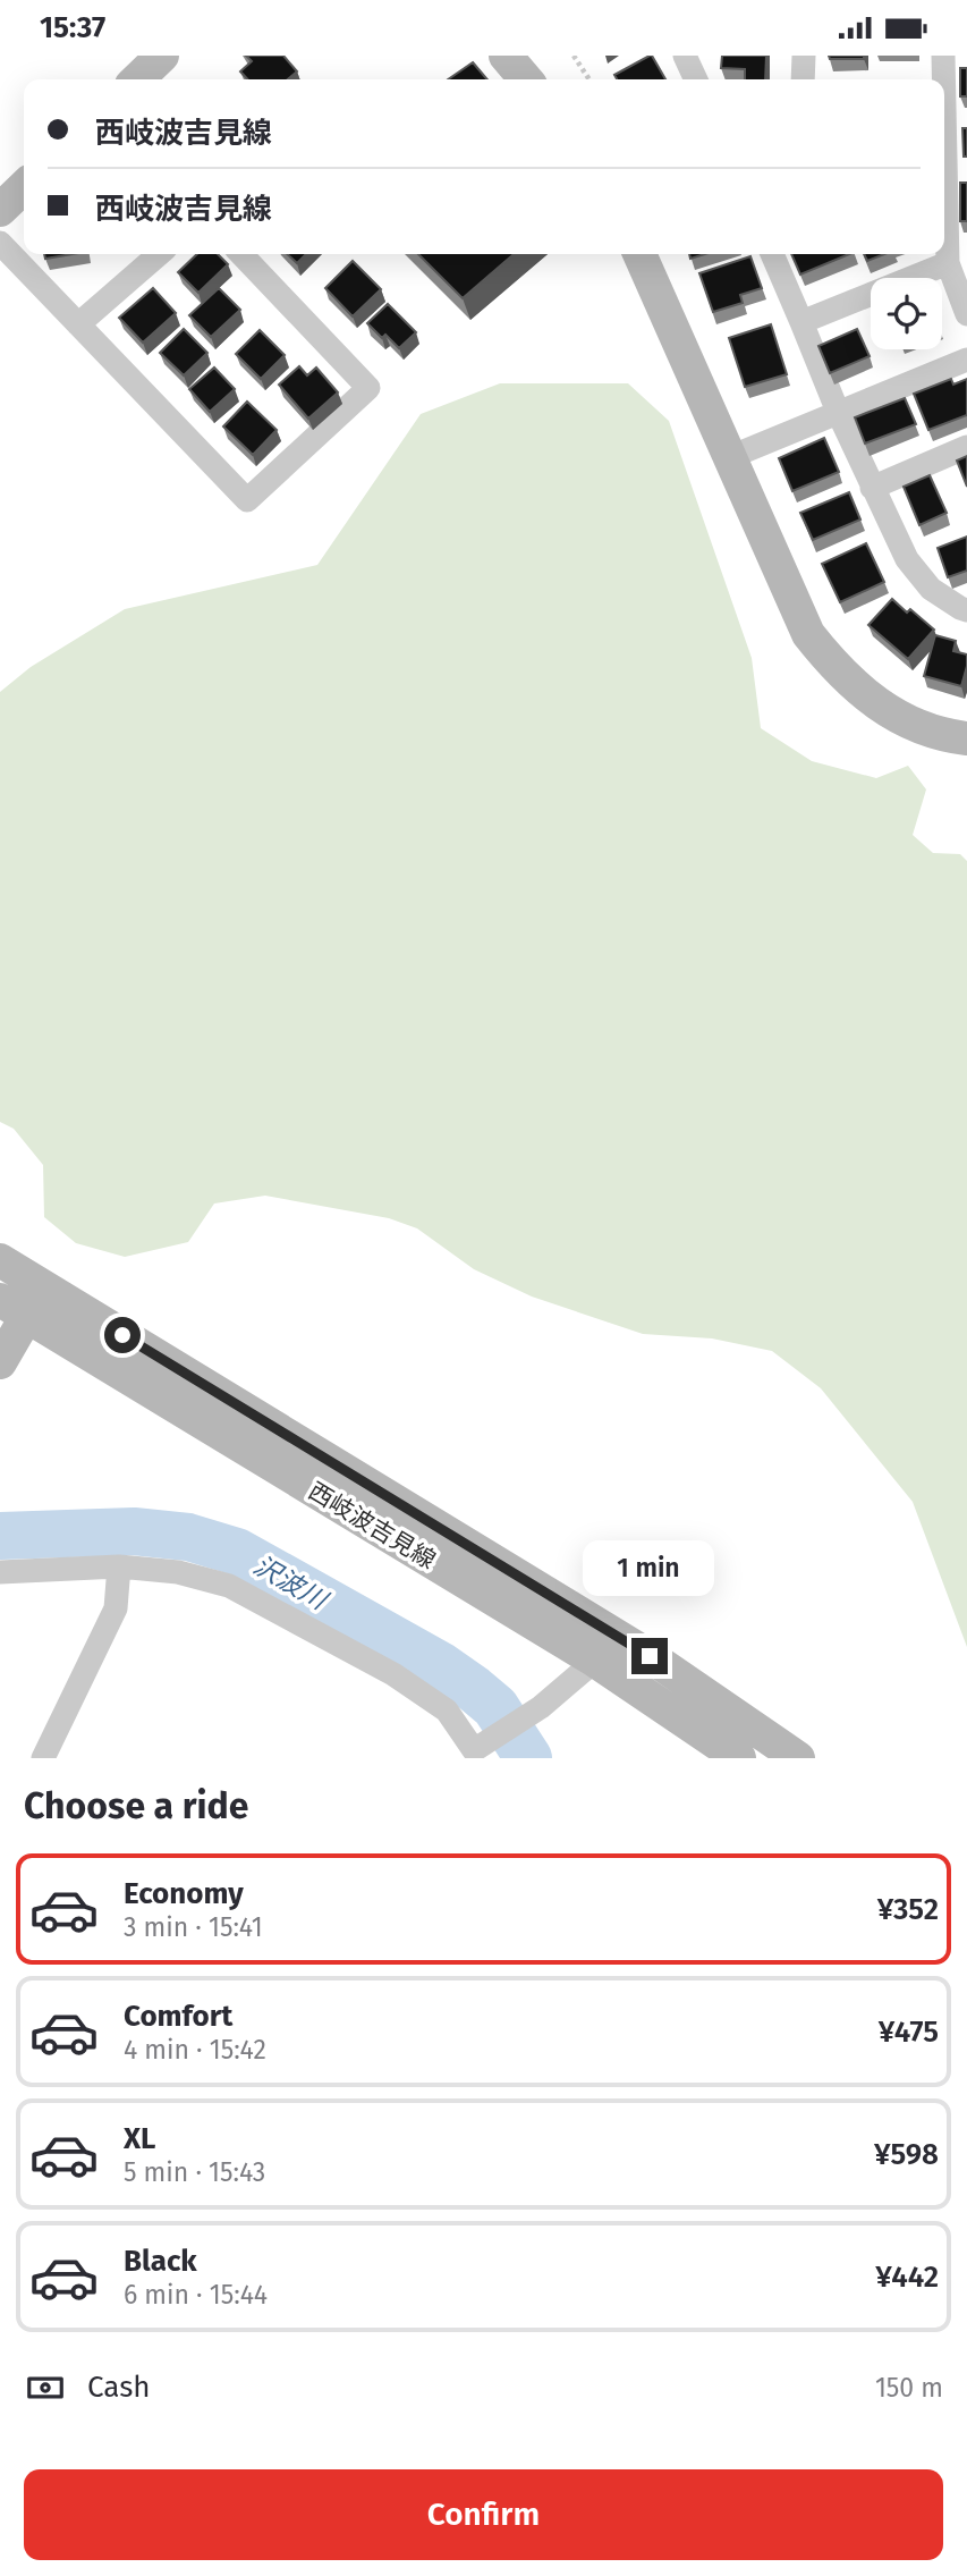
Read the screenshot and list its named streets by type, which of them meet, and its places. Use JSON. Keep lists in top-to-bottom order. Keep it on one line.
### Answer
{"streets":{"main road":["西岐波吉見線"]},"water":["沢波川"],"page":{"status":"15:37","banner":["西岐波吉見線","西岐波吉見線"],"bubble":"1 min","heading":"Choose a ride","list":[{"name":"Economy","note":"3 min · 15:41","value":"¥352"},{"name":"Comfort","note":"4 min · 15:42","value":"¥475"},{"name":"XL","note":"5 min · 15:43","value":"¥598"},{"name":"Black","note":"6 min · 15:44","value":"¥442"}],"pay":["Cash","150 m"],"buttons":"Confirm"}}
